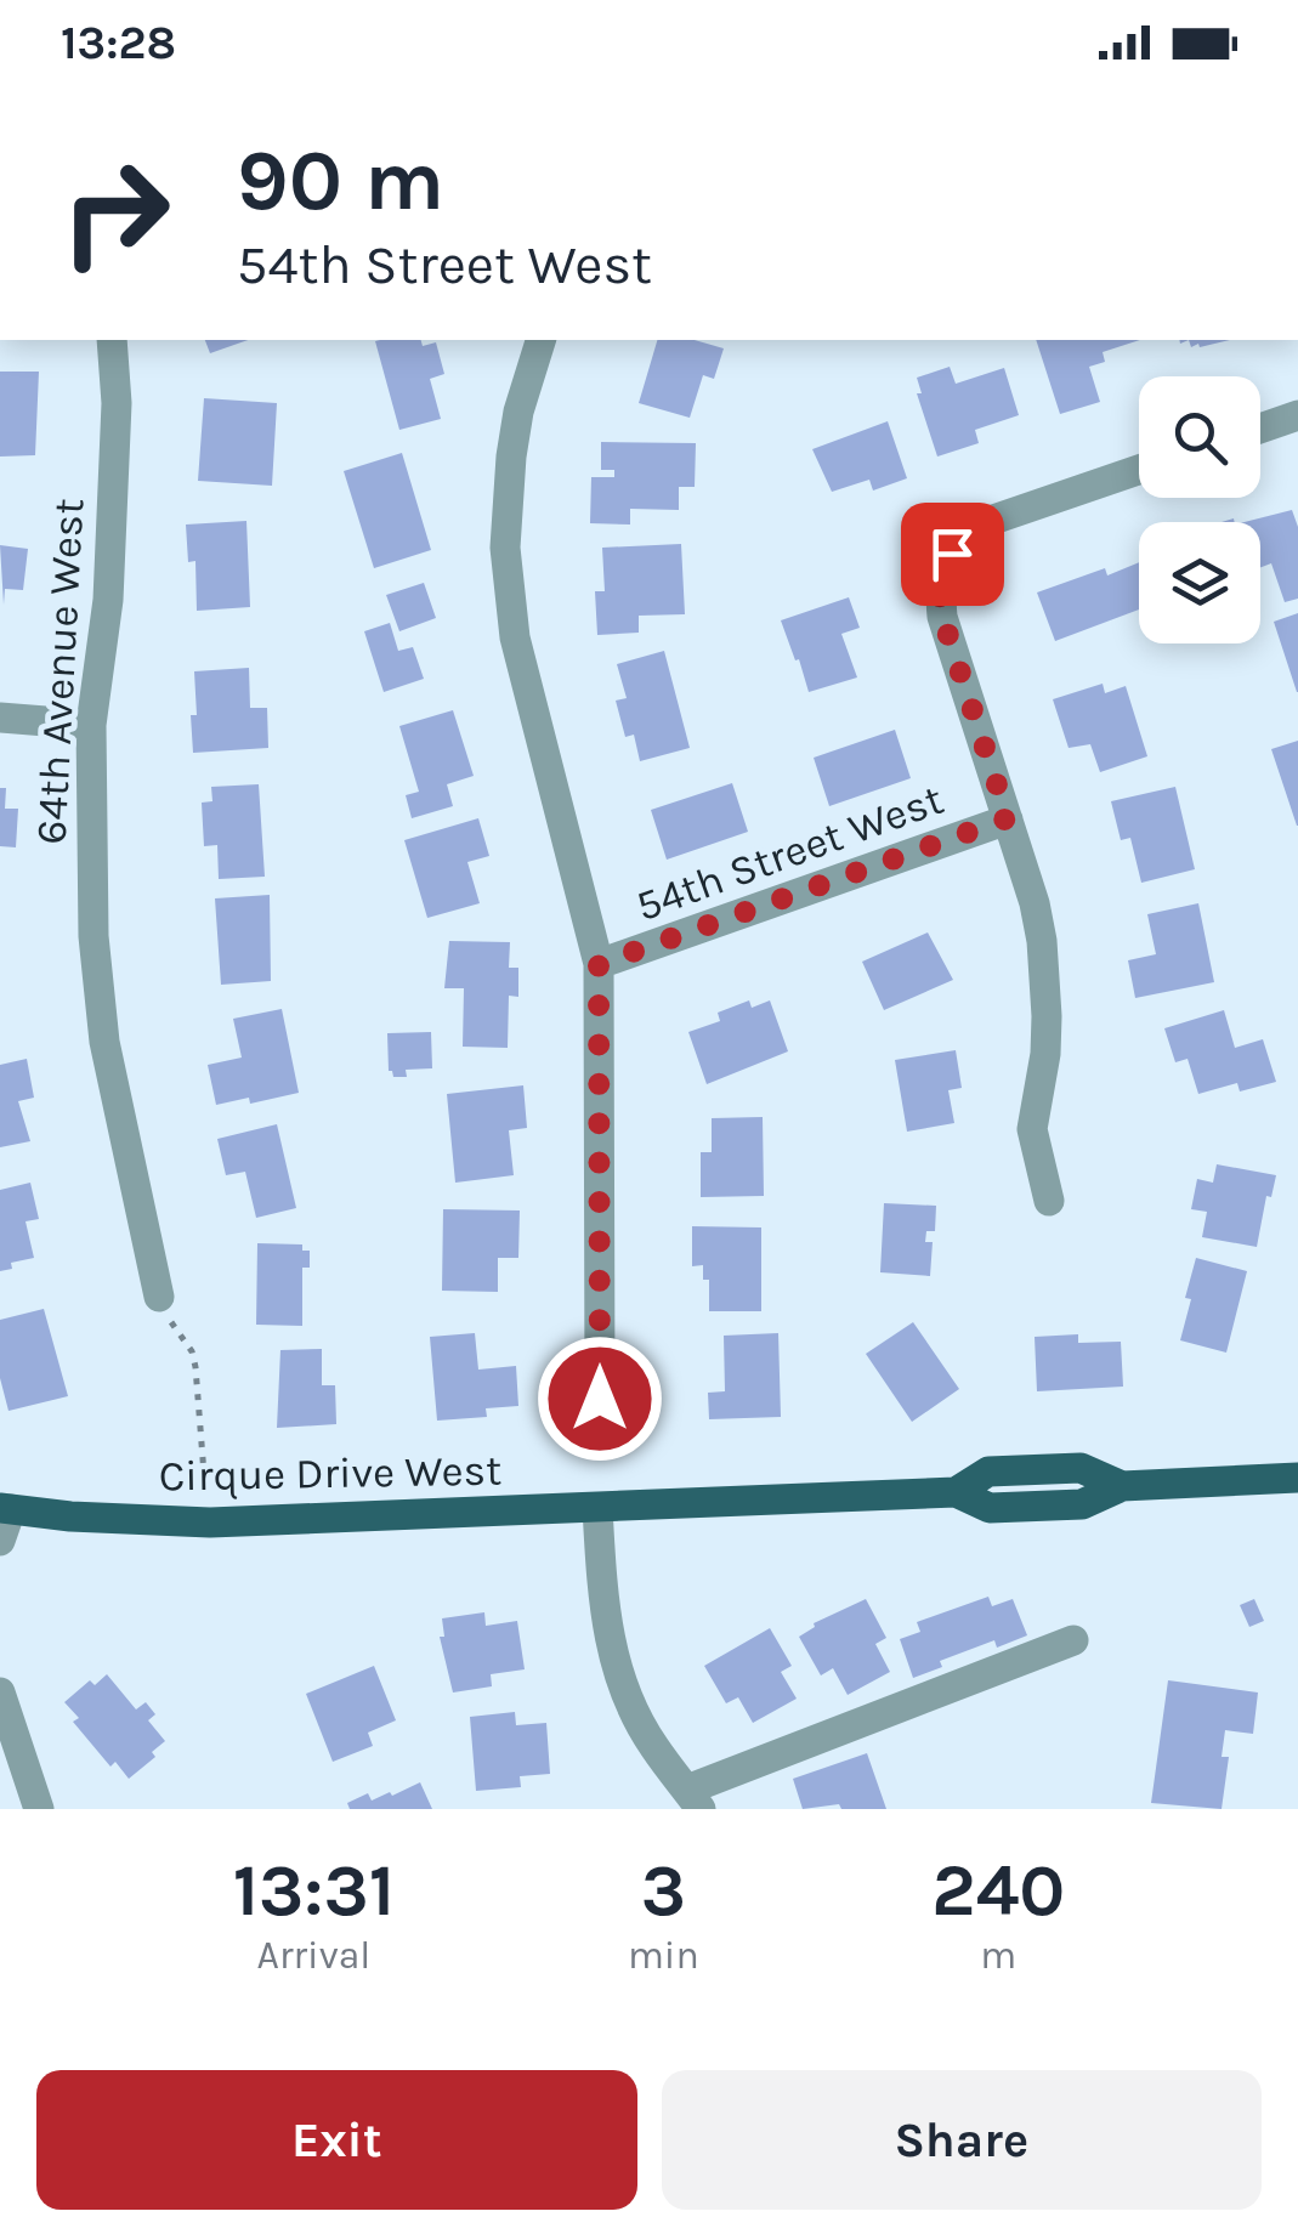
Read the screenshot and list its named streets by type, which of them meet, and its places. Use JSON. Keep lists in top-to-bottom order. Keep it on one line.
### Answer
{"streets":{"main road":["Cirque Drive West"],"street":["64th Avenue West","54th Street West"]},"page":{"status":"13:28","turn":["90 m","54th Street West"],"eta":["13:31","Arrival","3","min","240","m"],"buttons":["Exit","Share"]}}
